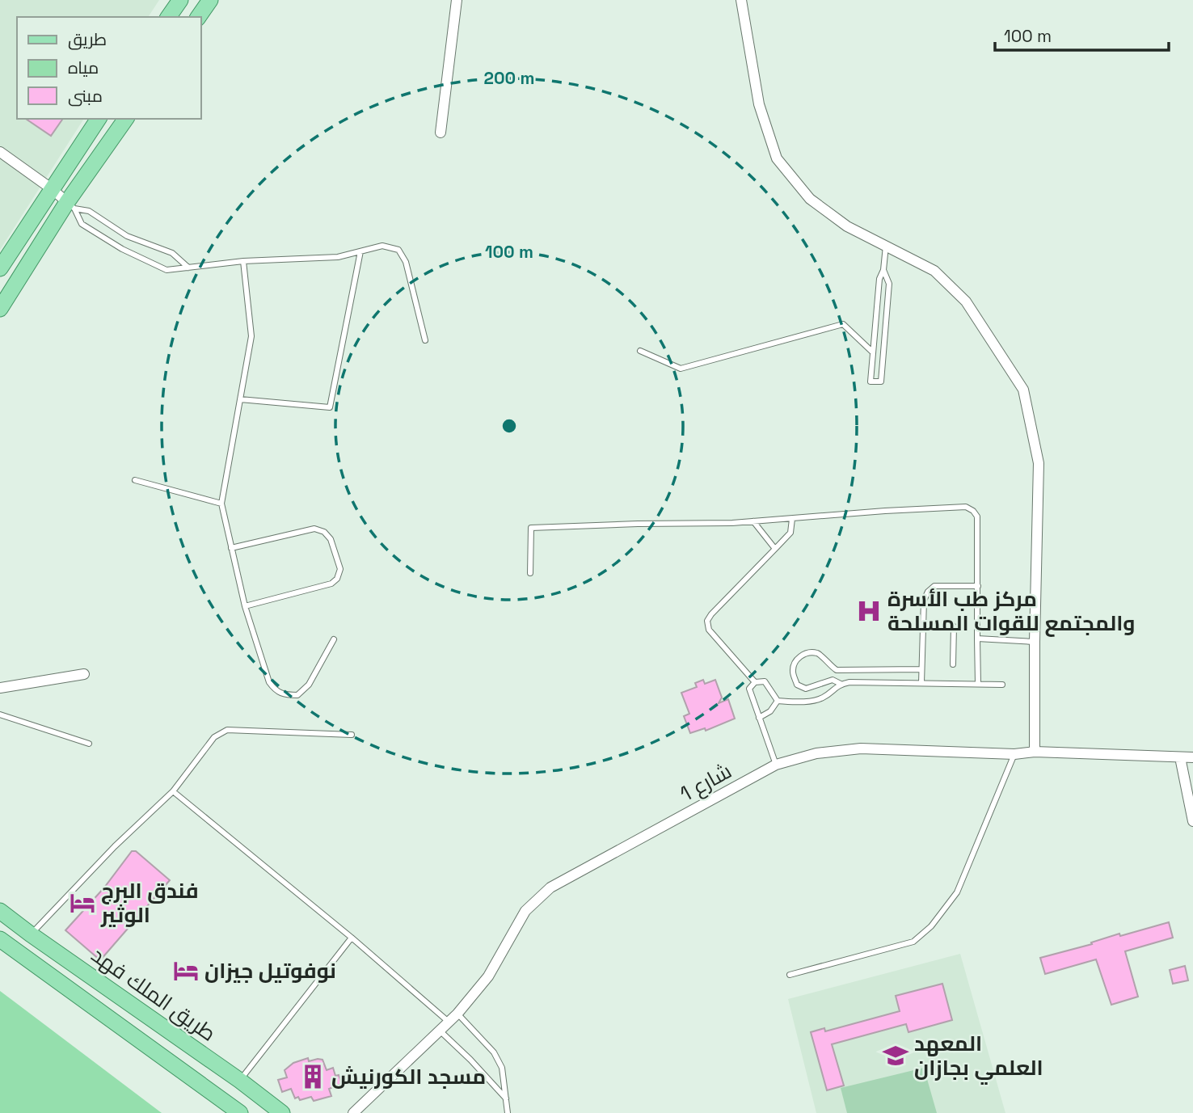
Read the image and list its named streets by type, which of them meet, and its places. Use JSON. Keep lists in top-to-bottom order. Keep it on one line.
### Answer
{"streets":{"main road":["طريق الملك فهد"],"street":["شارع 1"]},"places":{"hospital":["مركز طب الأسرة والمجتمع للقوات المسلحة"],"hotel":["فندق البرج الوثير","نوفوتيل جيزان"],"school or university":["المعهد العلمي بجازان"],"building":["مسجد الكورنيش"]},"legend":["طريق","مياه","مبنى"],"scale_bar":"100 m","rings":["200 m","100 m"]}
